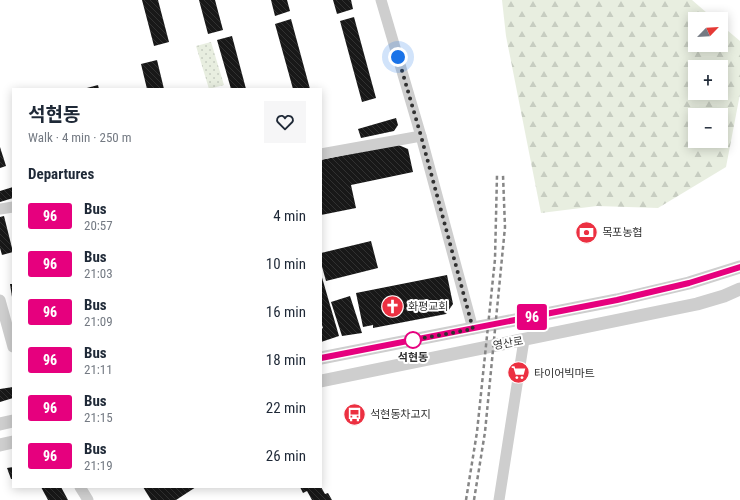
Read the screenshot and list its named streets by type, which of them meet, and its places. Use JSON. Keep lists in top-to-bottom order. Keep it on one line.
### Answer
{"streets":{"street":["영산로"]},"places":{"bank":["목포농협"],"church":["화평교회"],"other":["석현동"],"supermarket":["타이어빅마트"],"bus stop":["석현동차고지"]},"lines":["bus line 96"],"north":"top right","page":{"on_map":"96","map_buttons":["+","−"],"heading":[["석현동","Walk · 4 min · 250 m"],"Departures"],"list":[{"mark":"96","name":"Bus","note":"20:57","value":"4 min"},{"mark":"96","name":"Bus","note":"21:03","value":"10 min"},{"mark":"96","name":"Bus","note":"21:09","value":"16 min"},{"mark":"96","name":"Bus","note":"21:11","value":"18 min"},{"mark":"96","name":"Bus","note":"21:15","value":"22 min"},{"mark":"96","name":"Bus","note":"21:19","value":"26 min"}]}}
